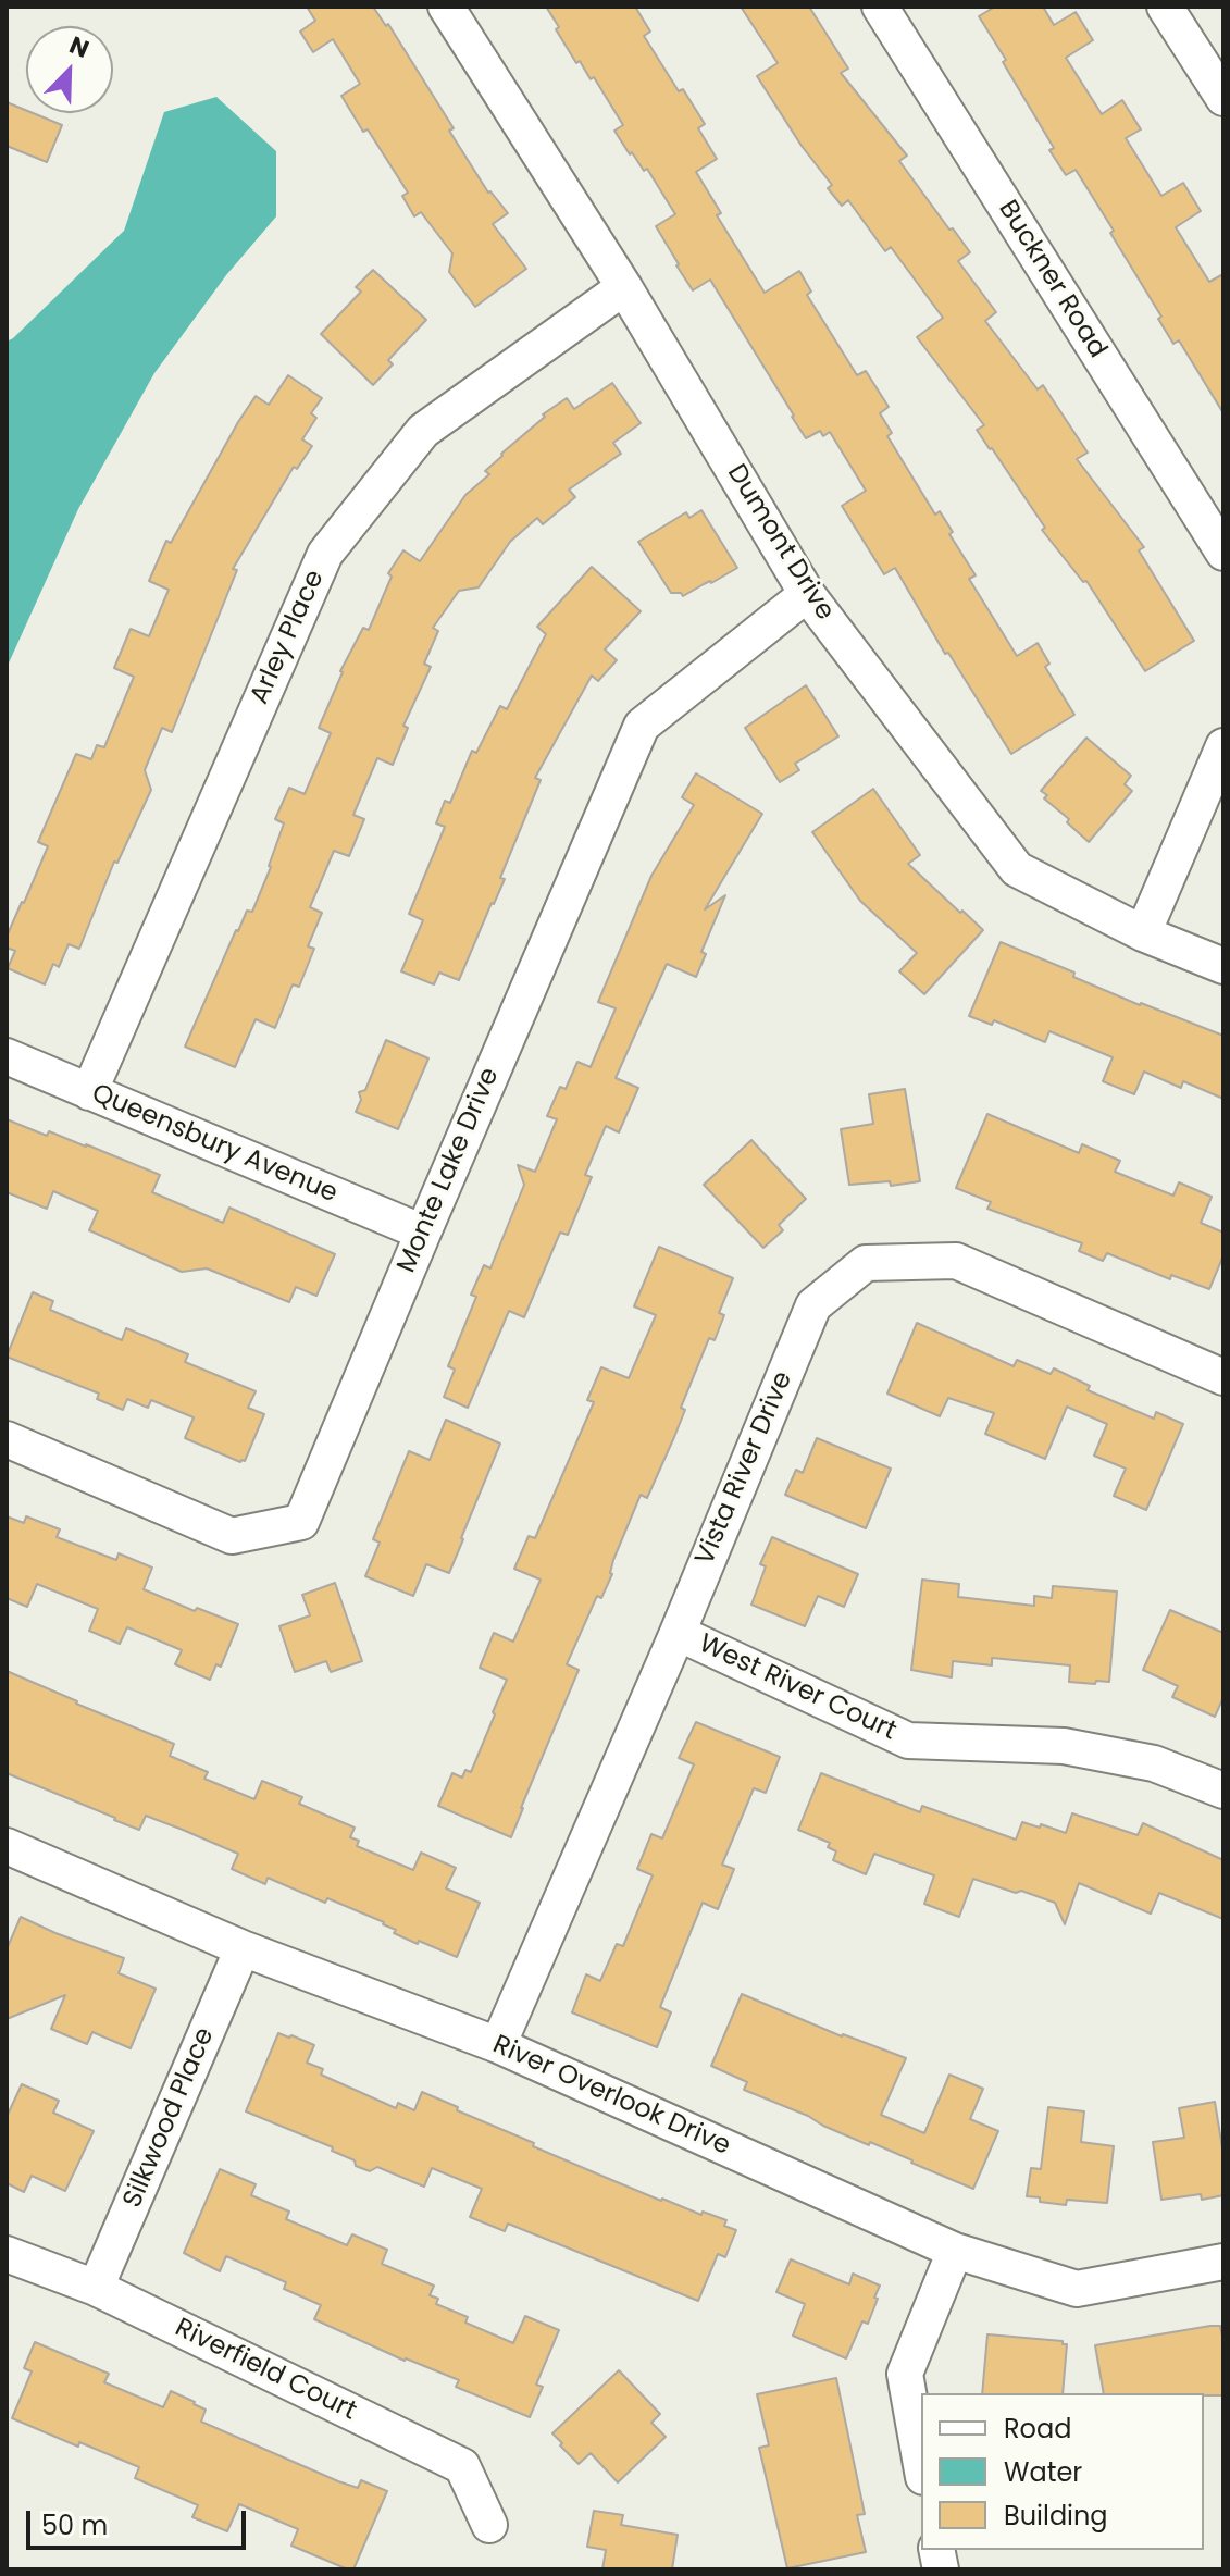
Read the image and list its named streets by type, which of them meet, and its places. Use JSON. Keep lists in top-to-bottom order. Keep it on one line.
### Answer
{"streets":{"street":["Buckner Road","Dumont Drive","Arley Place","Queensbury Avenue","Monte Lake Drive","Vista River Drive","West River Court","River Overlook Drive","Silkwood Place","Riverfield Court"]},"crossings":[["Dumont Drive","Arley Place"],["Dumont Drive","Monte Lake Drive"],["Arley Place","Queensbury Avenue"],["Queensbury Avenue","Monte Lake Drive"],["Vista River Drive","West River Court"],["Vista River Drive","River Overlook Drive"],["River Overlook Drive","Silkwood Place"],["Silkwood Place","Riverfield Court"]],"legend":["Road","Water","Building"],"scale_bar":"50 m","north":"top right"}
